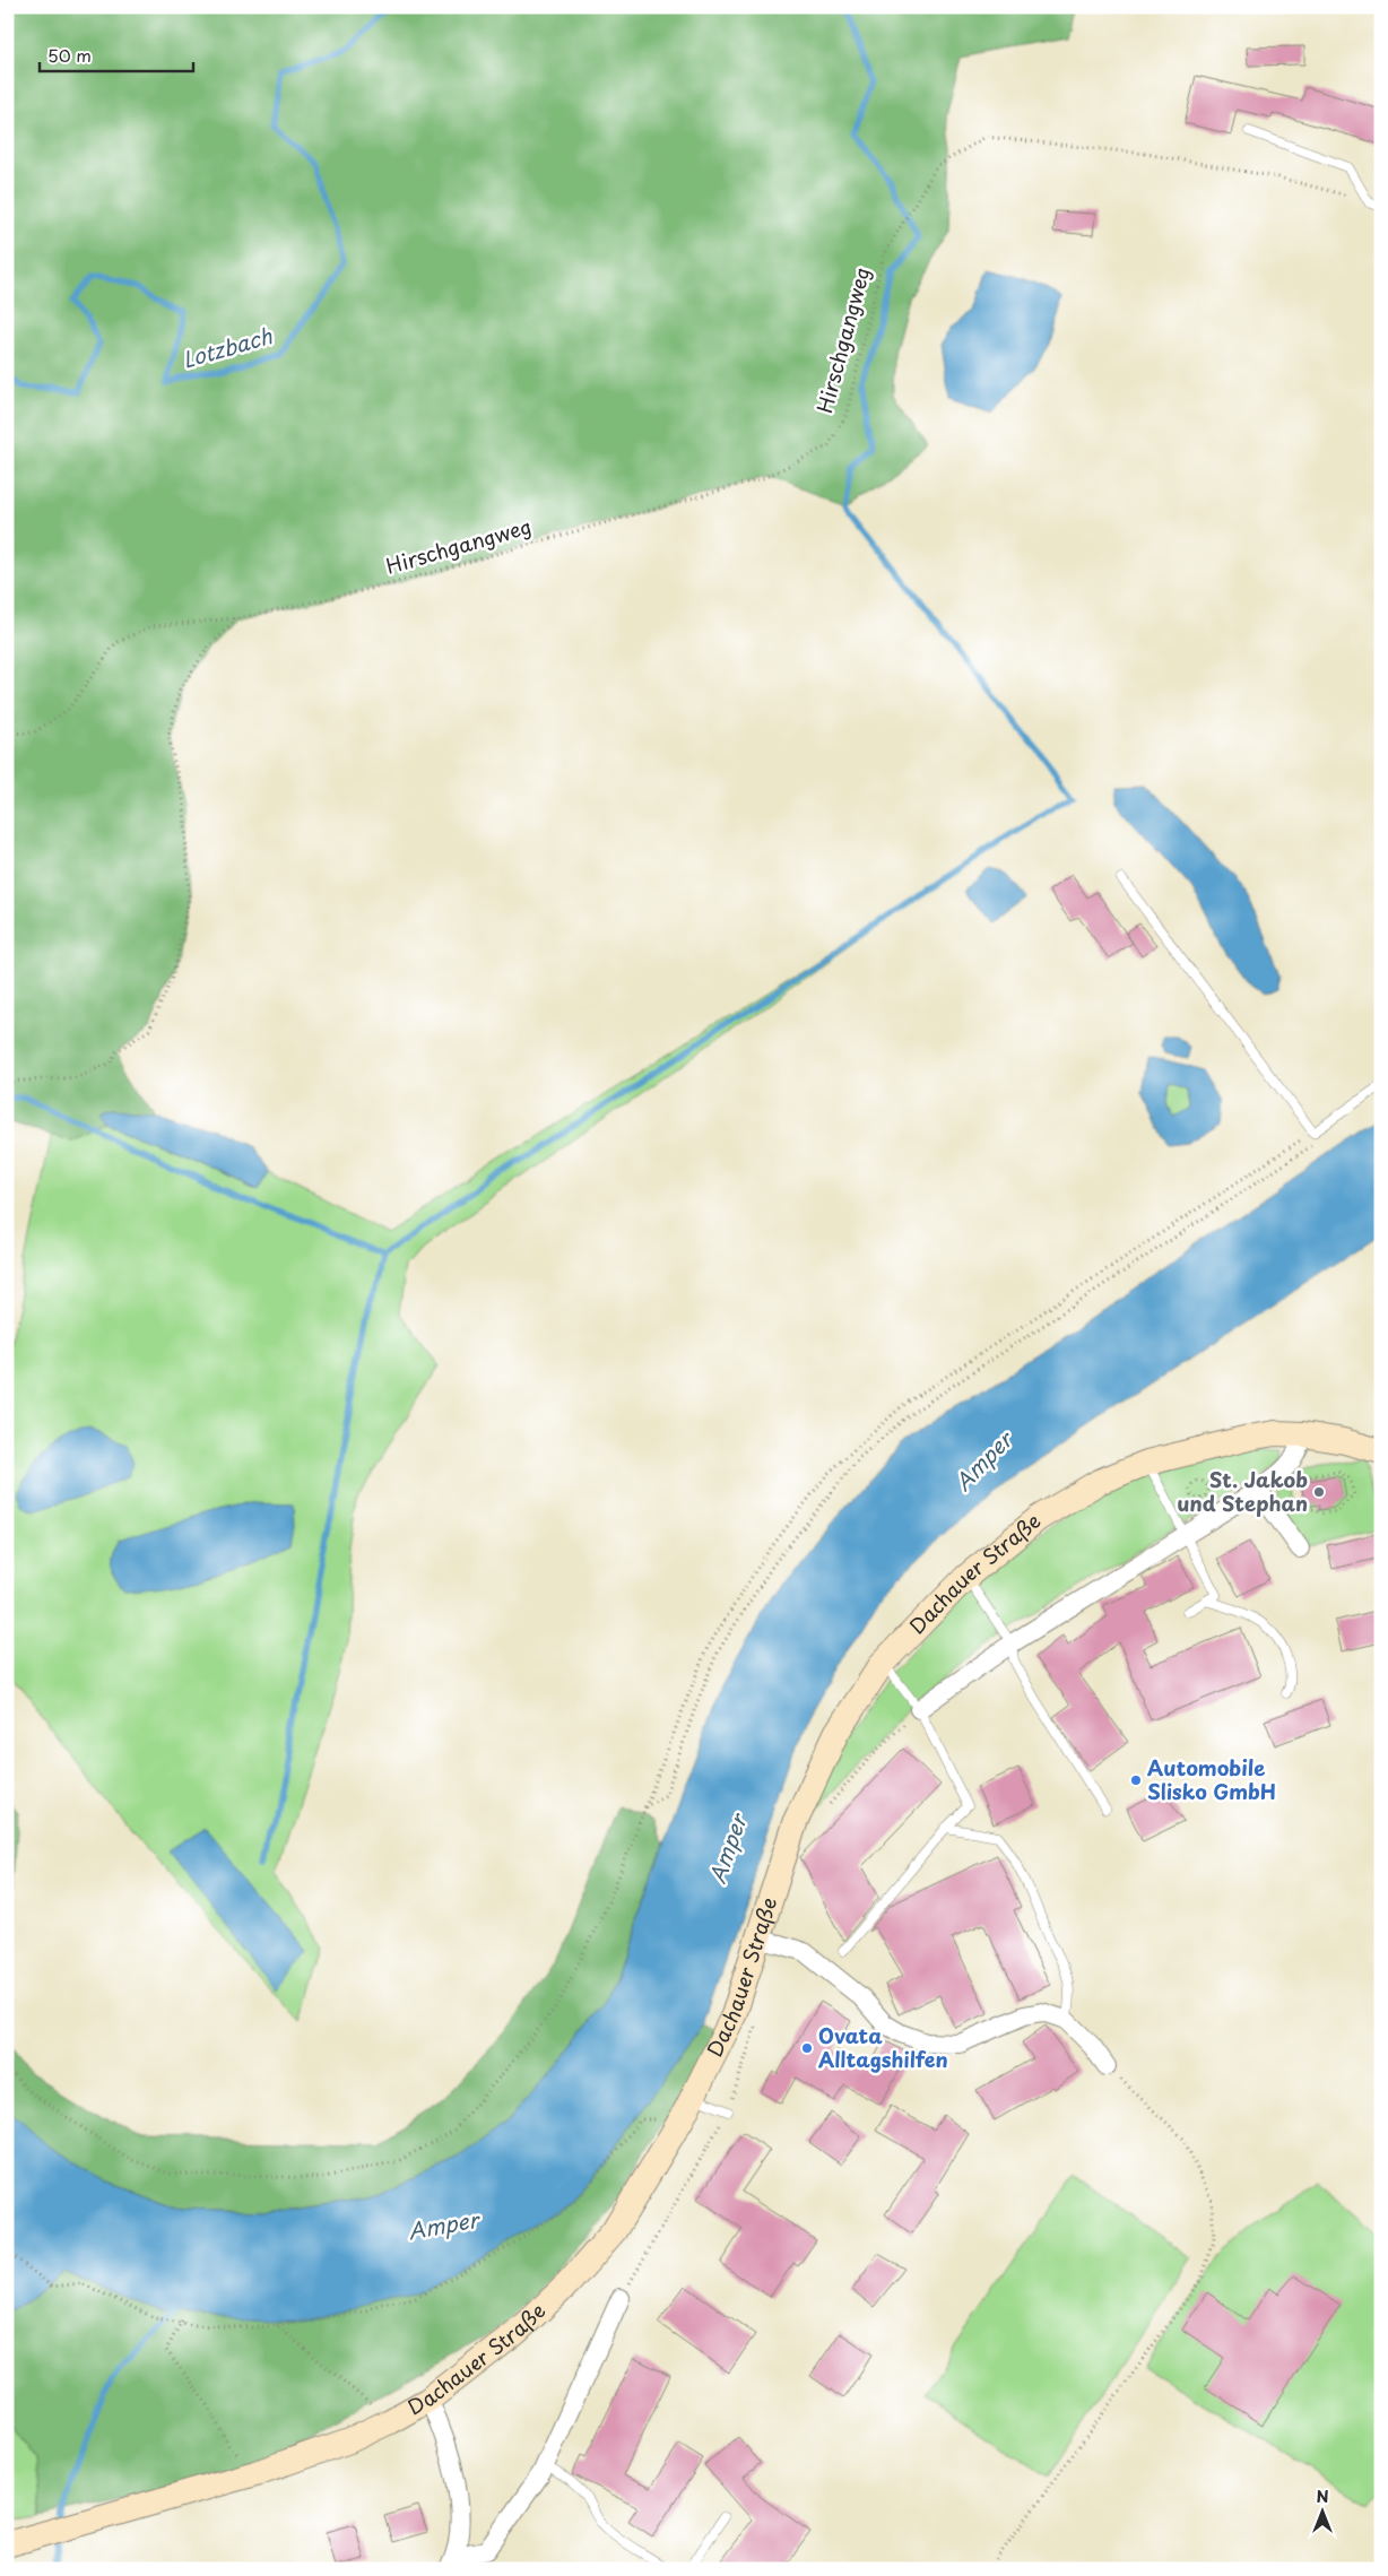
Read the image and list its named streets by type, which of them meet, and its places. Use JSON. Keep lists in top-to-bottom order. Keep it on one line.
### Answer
{"streets":{"main road":["Dachauer Straße"],"path":["Hirschgangweg"]},"water":["Lotzbach","Amper"],"places":["St. Jakob und Stephan","Automobile Slisko GmbH","Ovata Alltagshilfen"],"scale_bar":"50 m","north":"top"}
